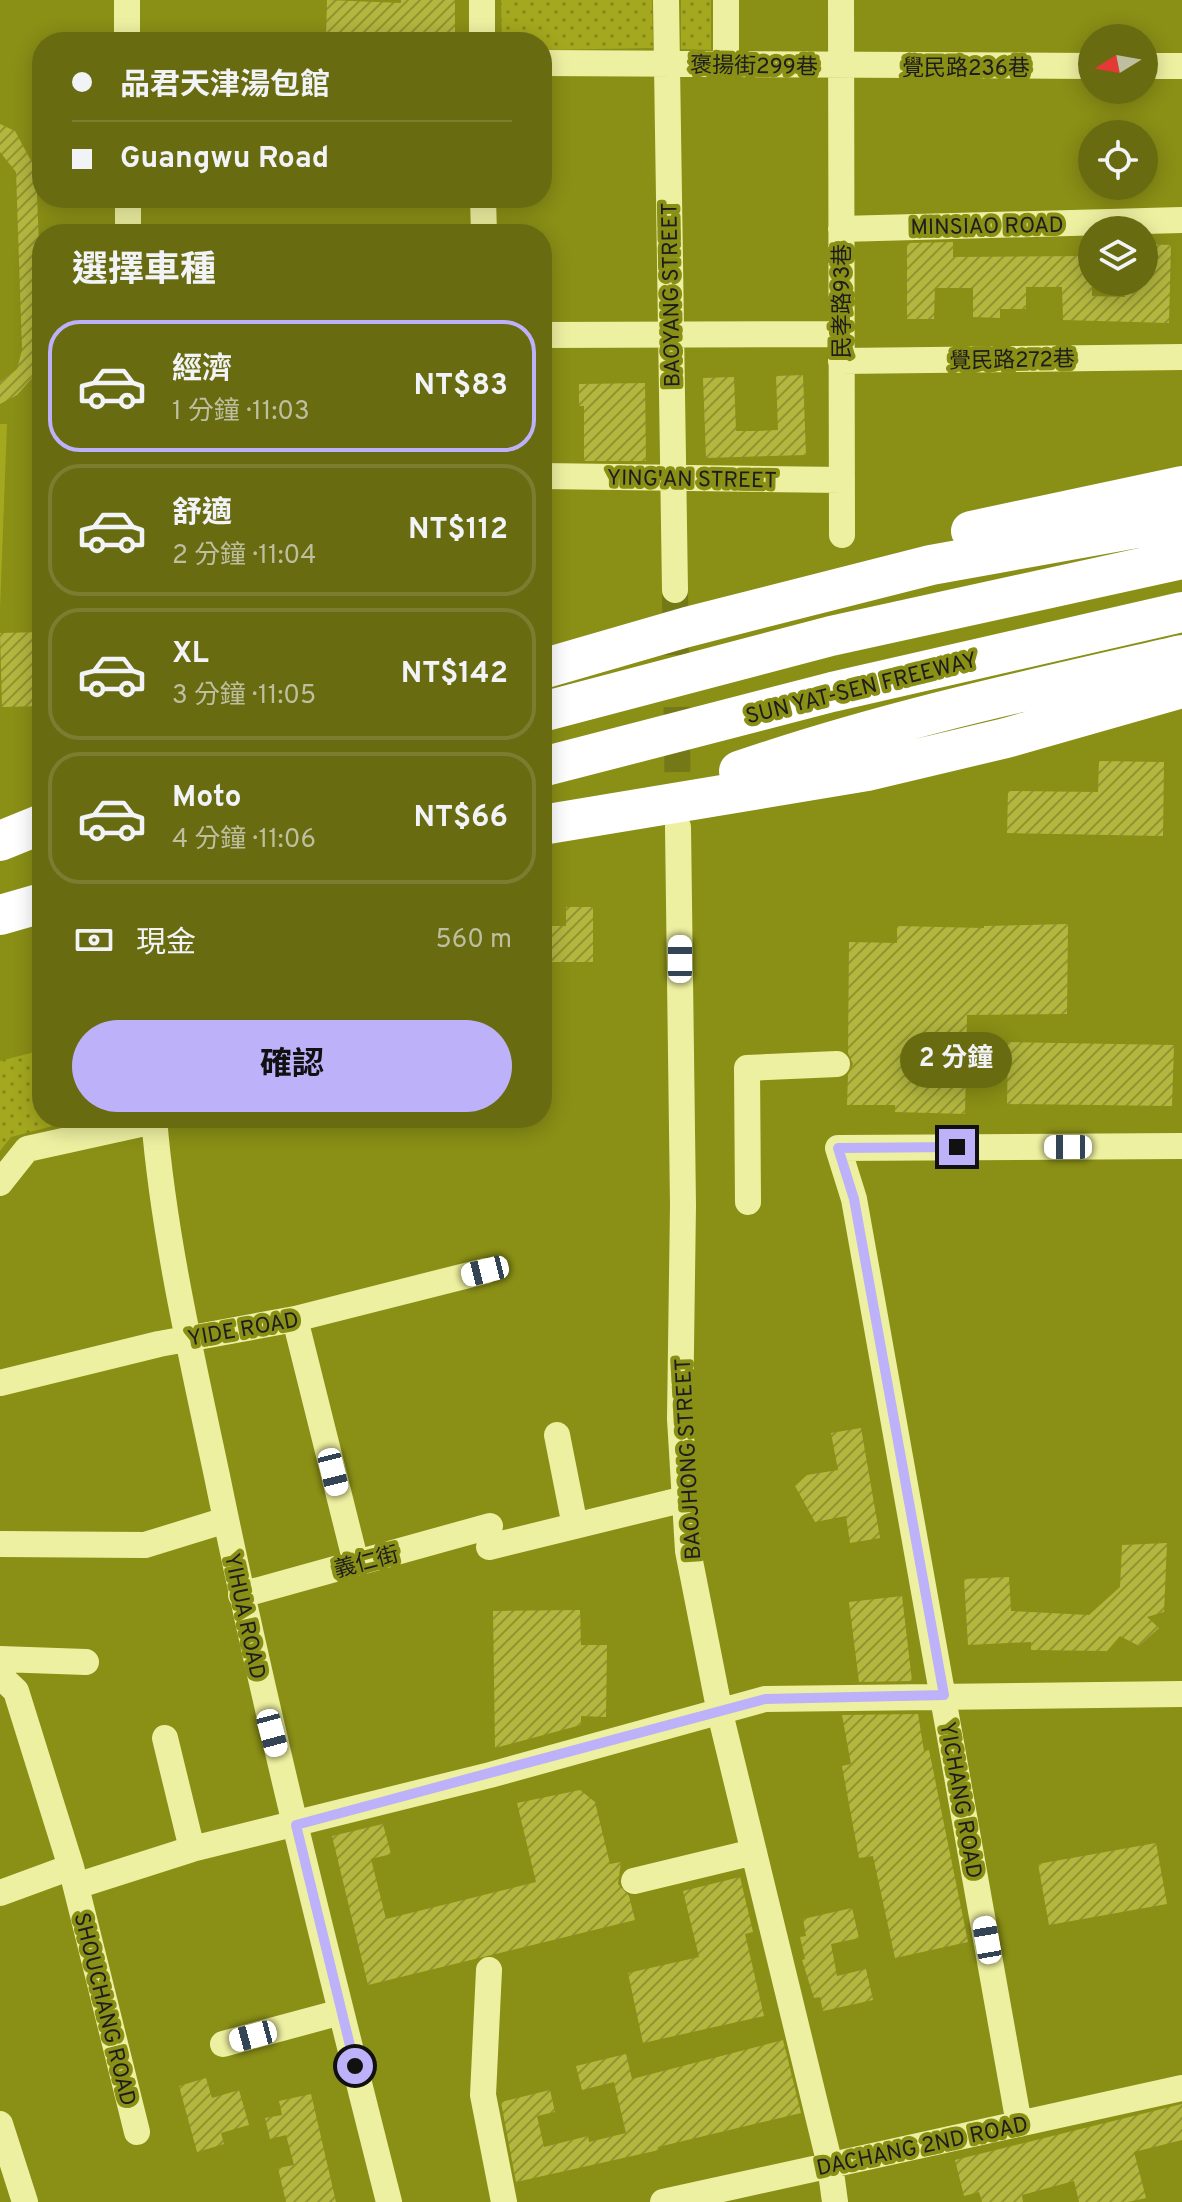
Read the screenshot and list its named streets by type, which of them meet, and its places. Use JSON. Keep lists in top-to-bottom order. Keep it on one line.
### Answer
{"streets":{"highway":["SUN YAT-SEN FREEWAY"],"street":["褒揚街299巷","覺民路236巷","MINSIAO ROAD","BAOYANG STREET","民孝路93巷","覺民路272巷","YING'AN STREET","YIDE ROAD","BAOJHONG STREET","義仁街","YIHUA ROAD","YICHANG ROAD","SHOUCHANG ROAD","DACHANG 2ND ROAD"]},"crossings":[["褒揚街299巷","覺民路236巷"],["褒揚街299巷","BAOYANG STREET"],["褒揚街299巷","民孝路93巷"],["覺民路236巷","民孝路93巷"],["MINSIAO ROAD","民孝路93巷"],["BAOYANG STREET","YING'AN STREET"],["民孝路93巷","覺民路272巷"],["民孝路93巷","YING'AN STREET"],["YIDE ROAD","YIHUA ROAD"],["BAOJHONG STREET","義仁街"],["BAOJHONG STREET","SHOUCHANG ROAD"],["BAOJHONG STREET","DACHANG 2ND ROAD"],["義仁街","YIHUA ROAD"],["YIHUA ROAD","SHOUCHANG ROAD"],["YICHANG ROAD","SHOUCHANG ROAD"],["YICHANG ROAD","DACHANG 2ND ROAD"]],"north":"left","page":{"banner":["品君天津湯包館","Guangwu Road"],"heading":"選擇車種","list":[{"name":"經濟","note":"1 分鐘 · 11:03","value":"NT$83"},{"name":"舒適","note":"2 分鐘 · 11:04","value":"NT$112"},{"name":"XL","note":"3 分鐘 · 11:05","value":"NT$142"},{"name":"Moto","note":"4 分鐘 · 11:06","value":"NT$66"}],"pay":["現金","560 m"],"buttons":"確認","bubble":"2 分鐘"}}
